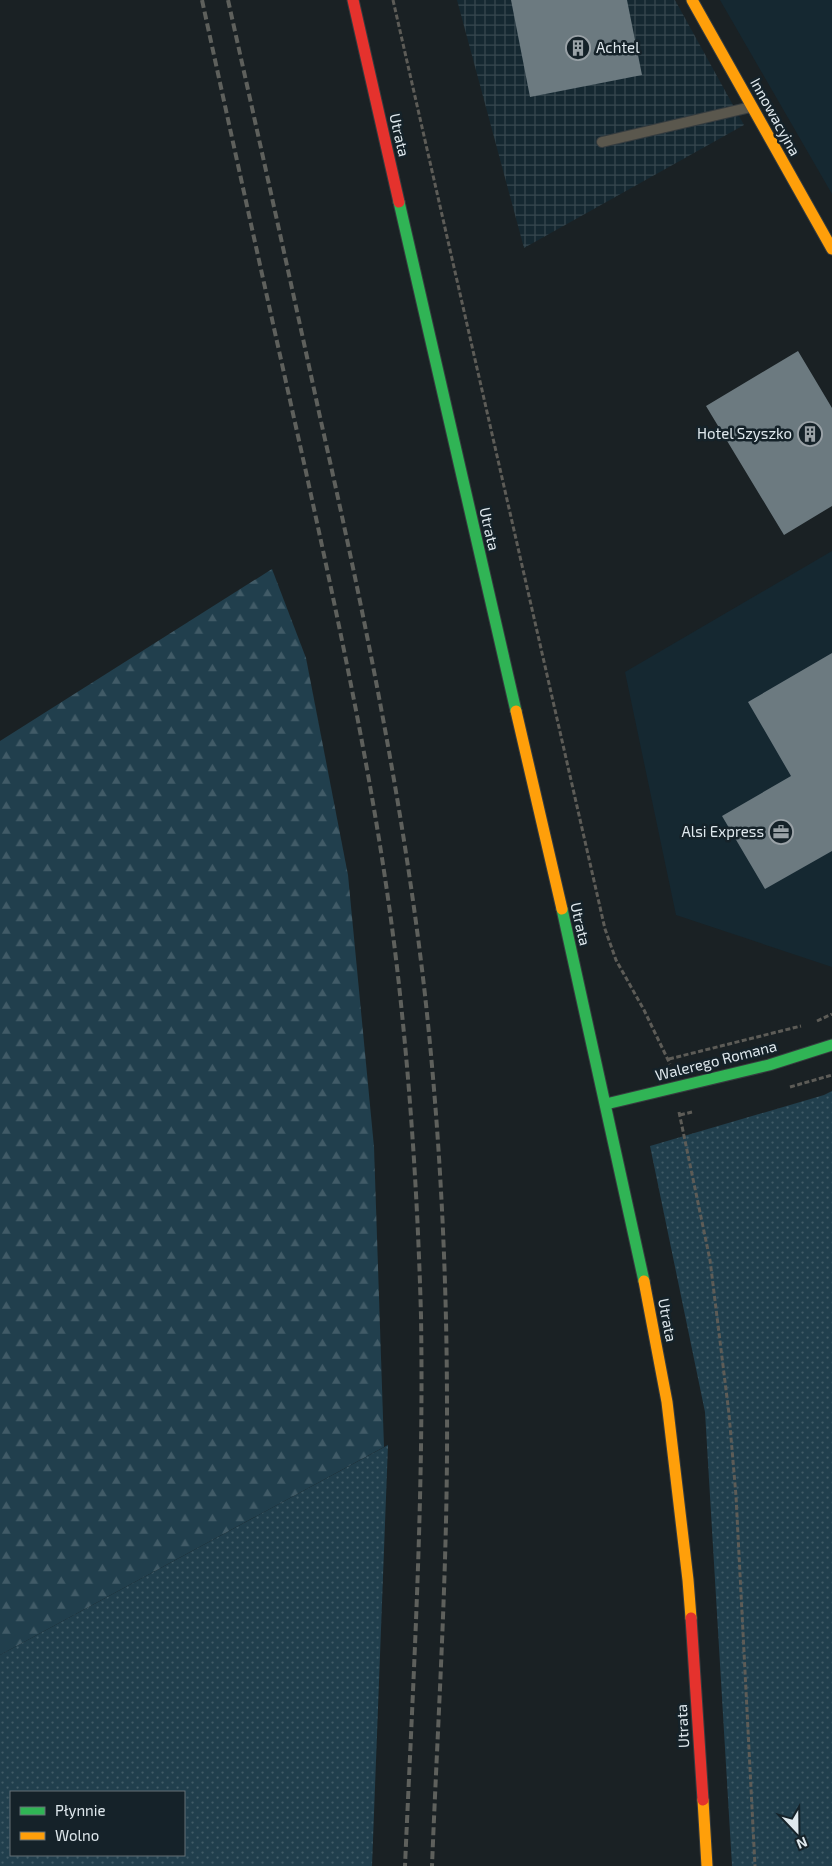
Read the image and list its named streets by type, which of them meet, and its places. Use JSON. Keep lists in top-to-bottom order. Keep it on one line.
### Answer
{"streets":{"main road":["Innowacyjna","Utrata","Walerego Romana"]},"crossings":[["Utrata","Walerego Romana"]],"places":{"building":["Achtel","Hotel Szyszko"],"office":["Alsi Express"]},"legend":["Płynnie","Wolno"],"north":"bottom"}
